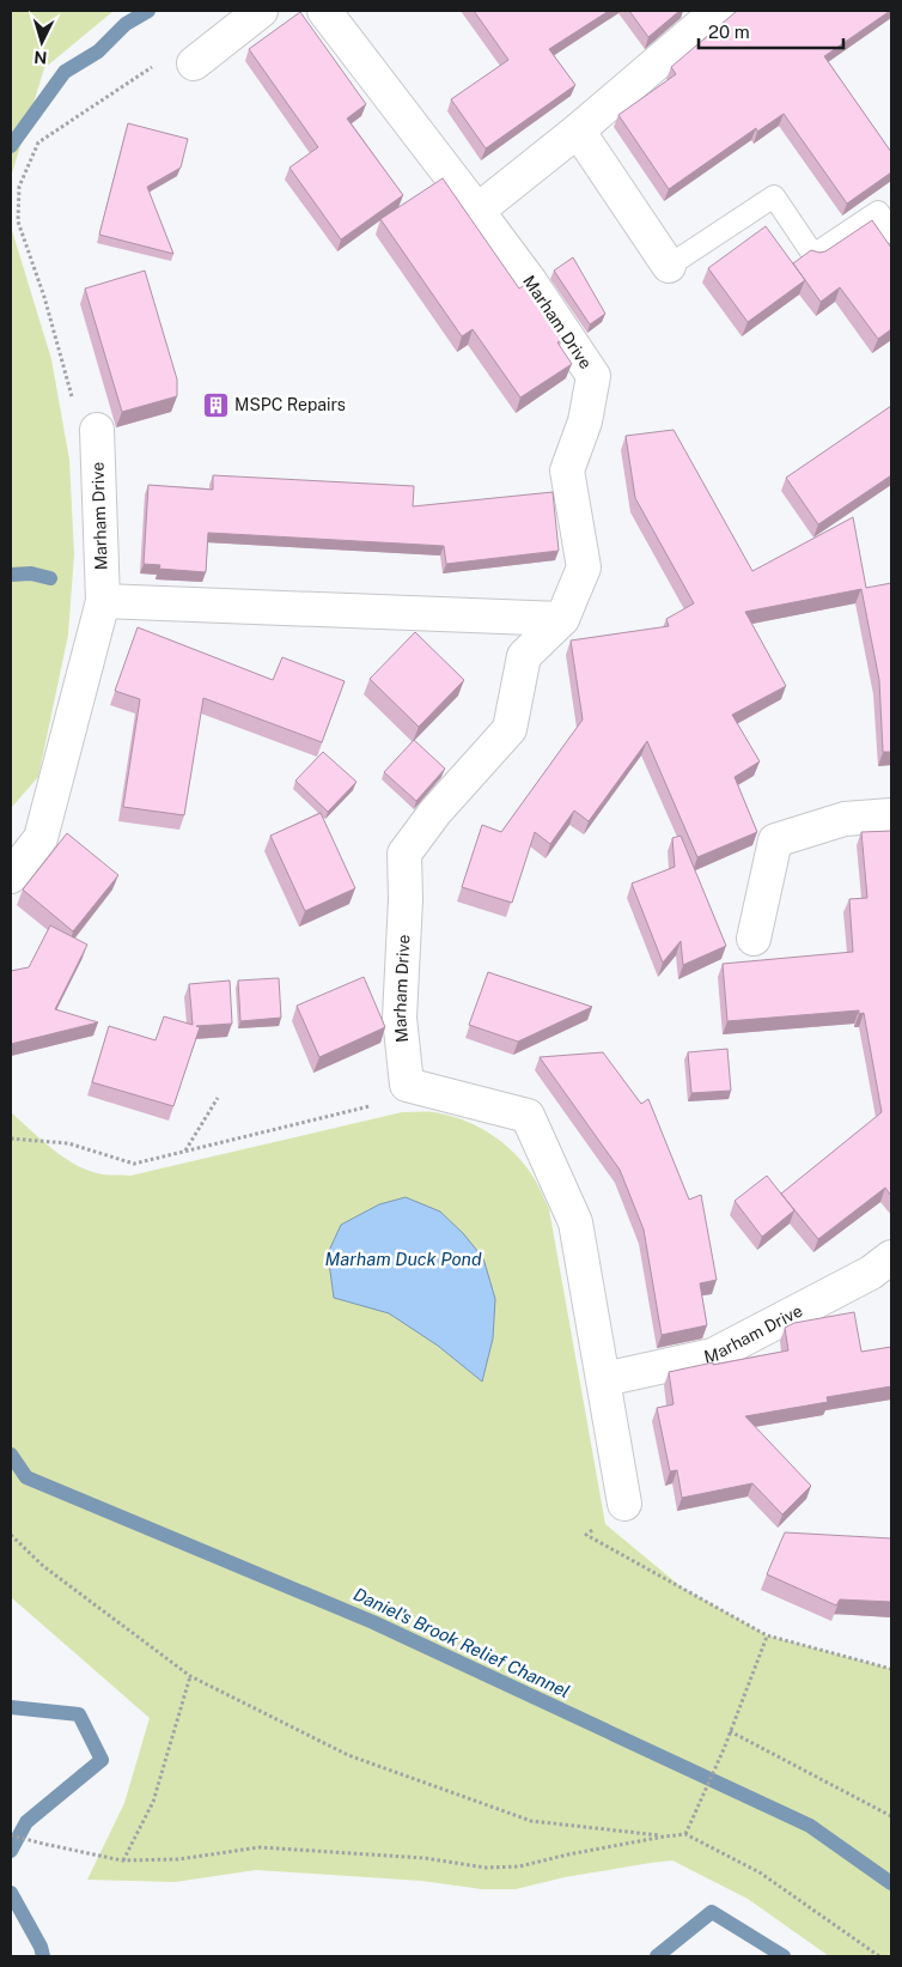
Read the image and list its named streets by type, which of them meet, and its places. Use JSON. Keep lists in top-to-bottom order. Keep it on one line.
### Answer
{"streets":{"street":["Marham Drive"]},"water":["Marham Duck Pond","Daniel's Brook Relief Channel"],"places":{"building":["MSPC Repairs"]},"scale_bar":"20 m","north":"bottom"}
